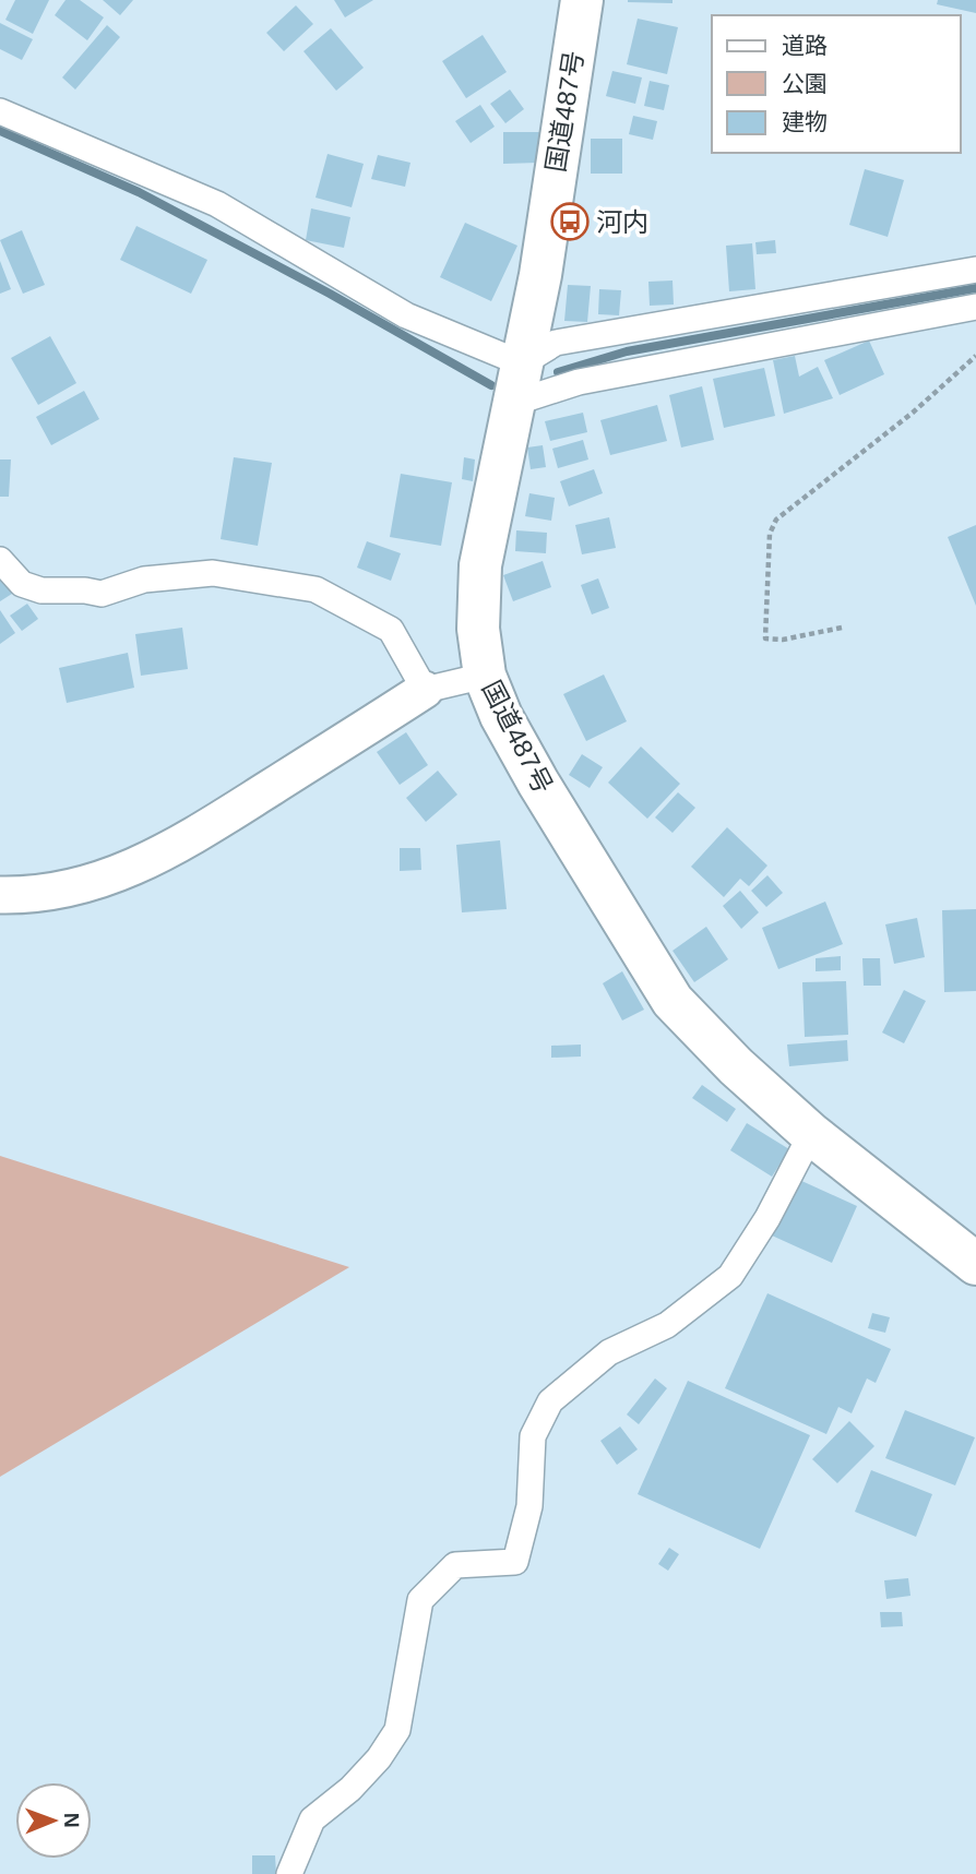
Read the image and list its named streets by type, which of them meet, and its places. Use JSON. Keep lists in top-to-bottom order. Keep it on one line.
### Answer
{"streets":{"highway":["国道487号"]},"places":{"bus stop":["河内"]},"legend":["道路","公園","建物"],"north":"right"}
